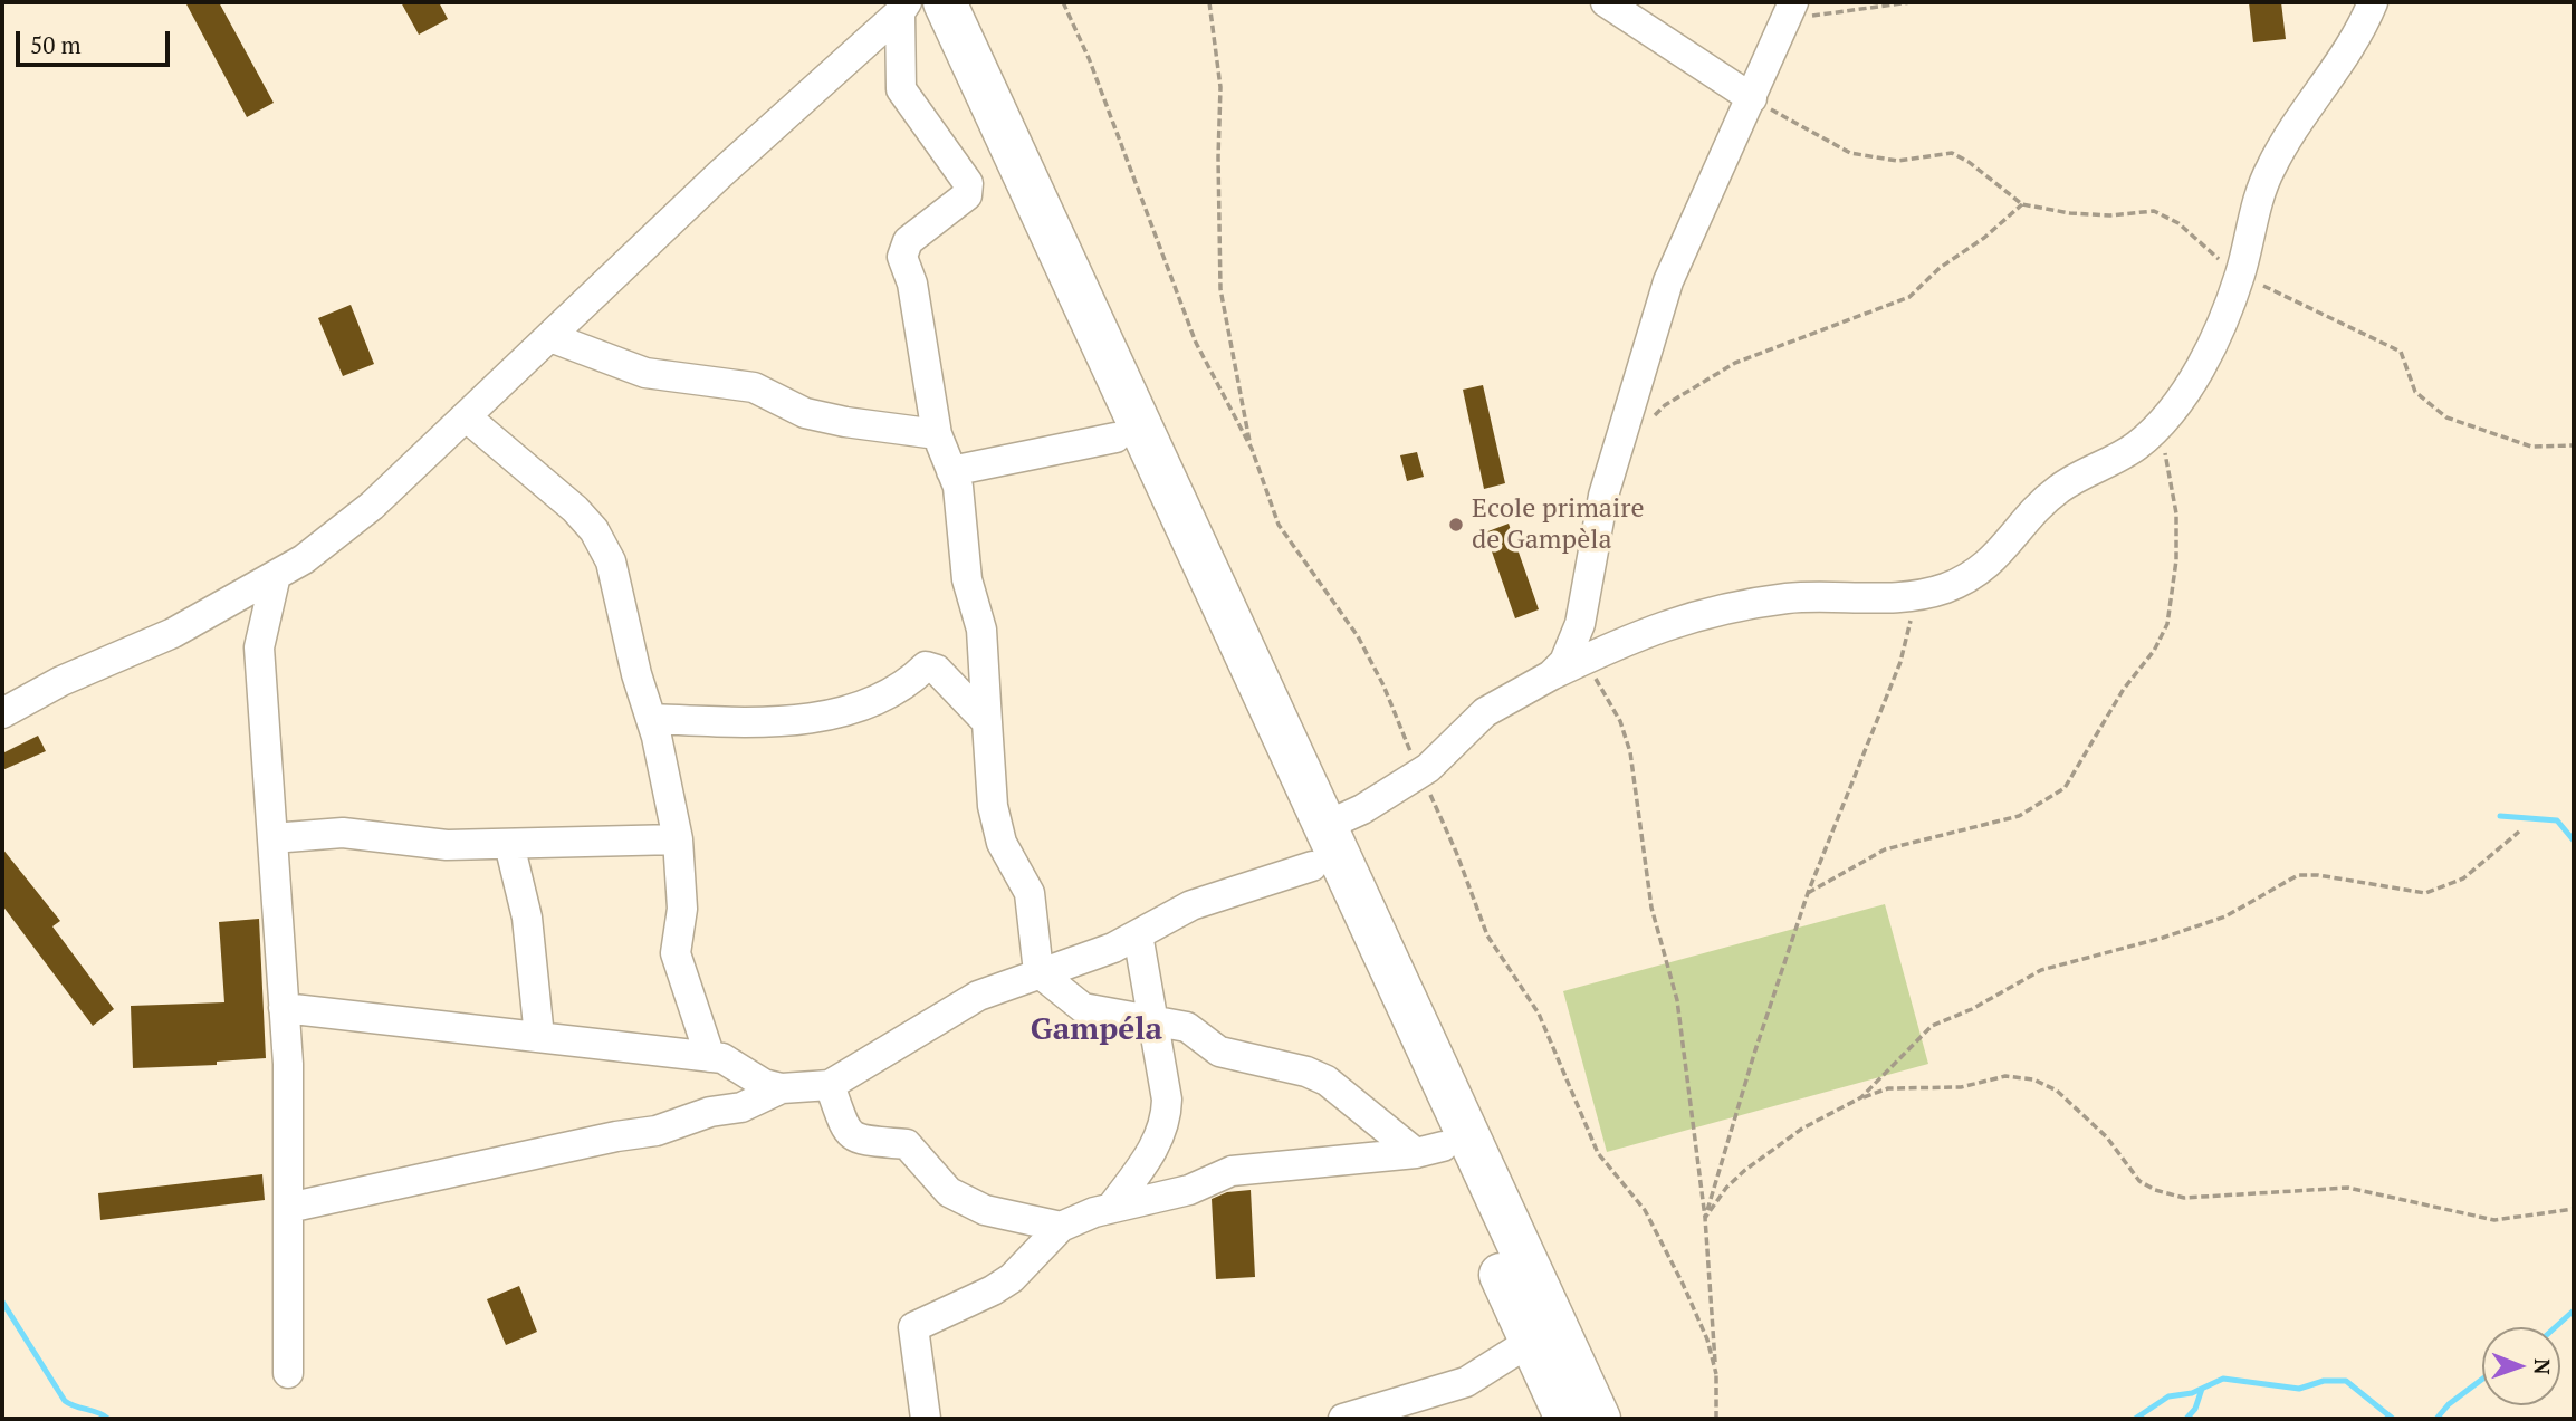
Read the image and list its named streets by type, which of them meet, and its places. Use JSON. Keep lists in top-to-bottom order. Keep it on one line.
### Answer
{"districts":["Gampéla"],"places":["Ecole primaire de Gampèla"],"scale_bar":"50 m","north":"right"}
